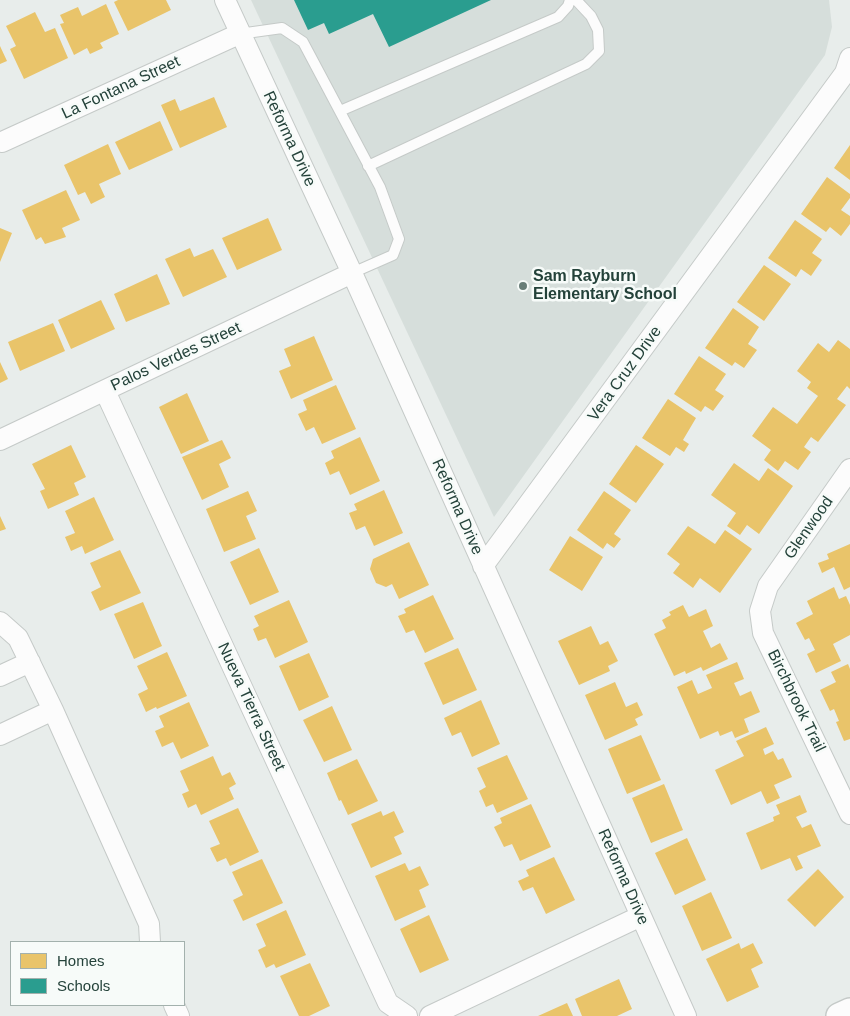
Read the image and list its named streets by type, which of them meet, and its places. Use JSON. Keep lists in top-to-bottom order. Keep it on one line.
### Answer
{"streets":{"street":["La Fontana Street","Reforma Drive","Palos Verdes Street","Vera Cruz Drive","Glenwood","Birchbrook Trail","Nueva Tierra Street"]},"crossings":[["La Fontana Street","Reforma Drive"],["Reforma Drive","Palos Verdes Street"],["Reforma Drive","Vera Cruz Drive"],["Palos Verdes Street","Nueva Tierra Street"],["Glenwood","Birchbrook Trail"]],"places":["Sam Rayburn Elementary School"],"legend":["Homes","Schools"]}
